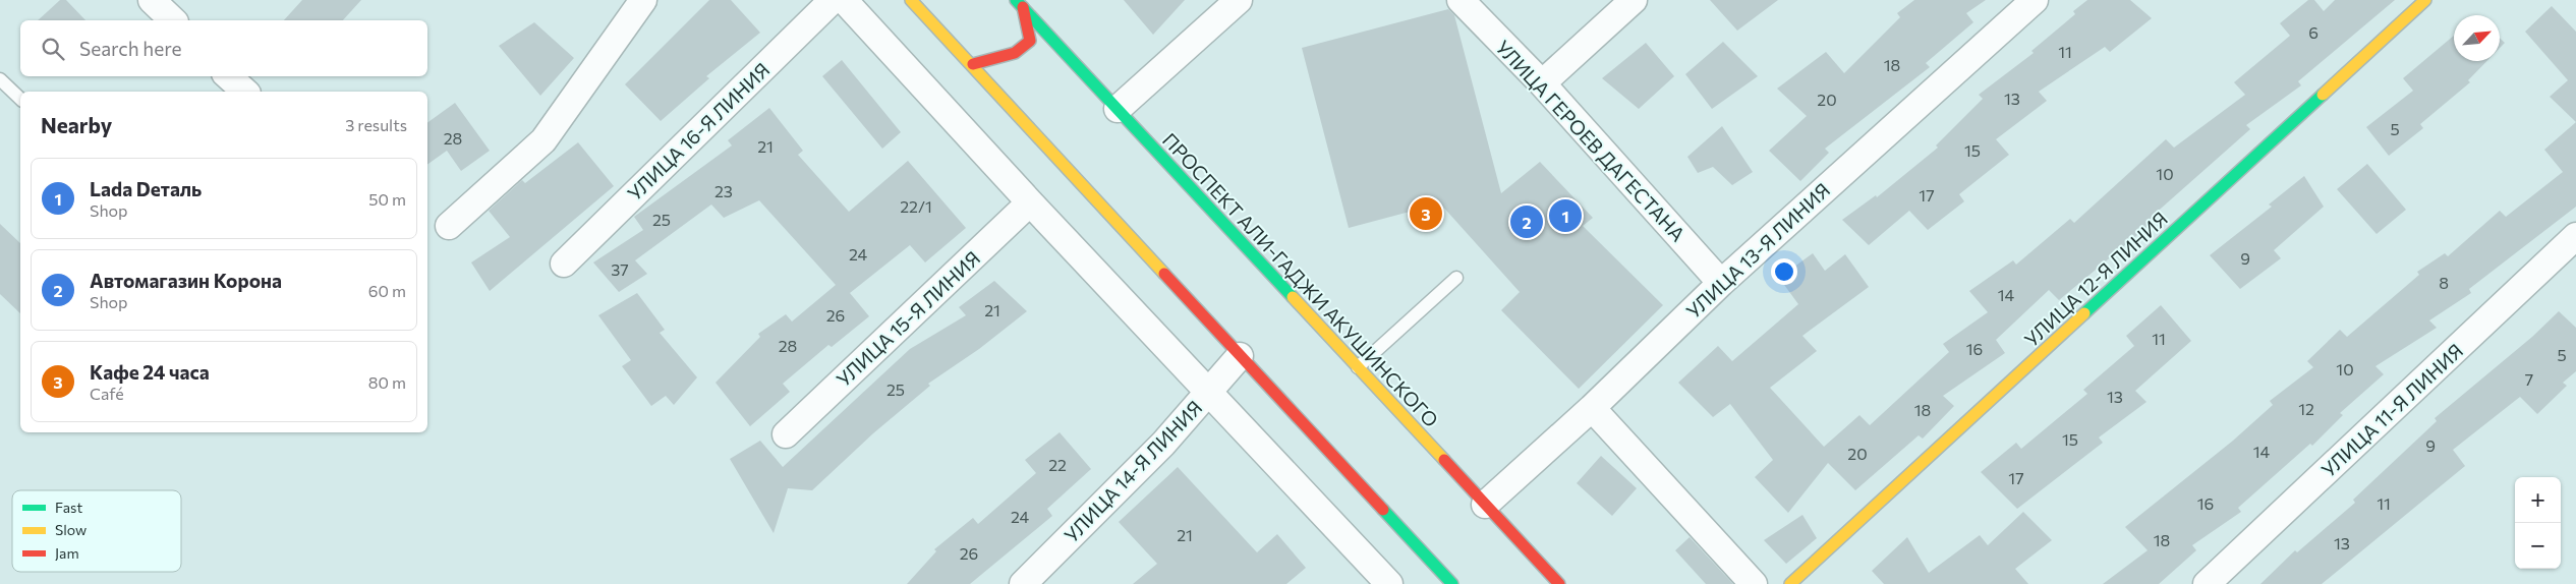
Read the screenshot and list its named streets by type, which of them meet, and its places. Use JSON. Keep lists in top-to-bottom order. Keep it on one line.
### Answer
{"streets":{"main road":["УЛИЦА 12-Я ЛИНИЯ","ПРОСПЕКТ АЛИ-ГАДЖИ АКУШИНСКОГО"],"street":["УЛИЦА 16-Я ЛИНИЯ","УЛИЦА ГЕРОЕВ ДАГЕСТАНА","УЛИЦА 13-Я ЛИНИЯ","УЛИЦА 15-Я ЛИНИЯ","УЛИЦА 11-Я ЛИНИЯ","УЛИЦА 14-Я ЛИНИЯ"]},"crossings":[["УЛИЦА ГЕРОЕВ ДАГЕСТАНА","УЛИЦА 13-Я ЛИНИЯ"],["УЛИЦА 13-Я ЛИНИЯ","ПРОСПЕКТ АЛИ-ГАДЖИ АКУШИНСКОГО"]],"house_numbers":["6","11","18","13","20","5","28","21","15","10","23","17","22/1","25","24","9","37","8","14","21","26","11","28","16","5","10","7","25","13","12","18","15","9","14","20","22","17","16","11","24","21","18","13","26"],"legend":["Fast","Slow","Jam"],"north":"top right","page":{"search":"Search here","heading":["Nearby","3 results"],"list":[{"mark":"1","name":"Lada Dеталь","note":"Shop","value":"50 m"},{"mark":"2","name":"Автомагазин Корона","note":"Shop","value":"60 m"},{"mark":"3","name":"Кафе 24 часа","note":"Café","value":"80 m"}],"pins":["3","1","2"],"map_buttons":["+","−"]}}
